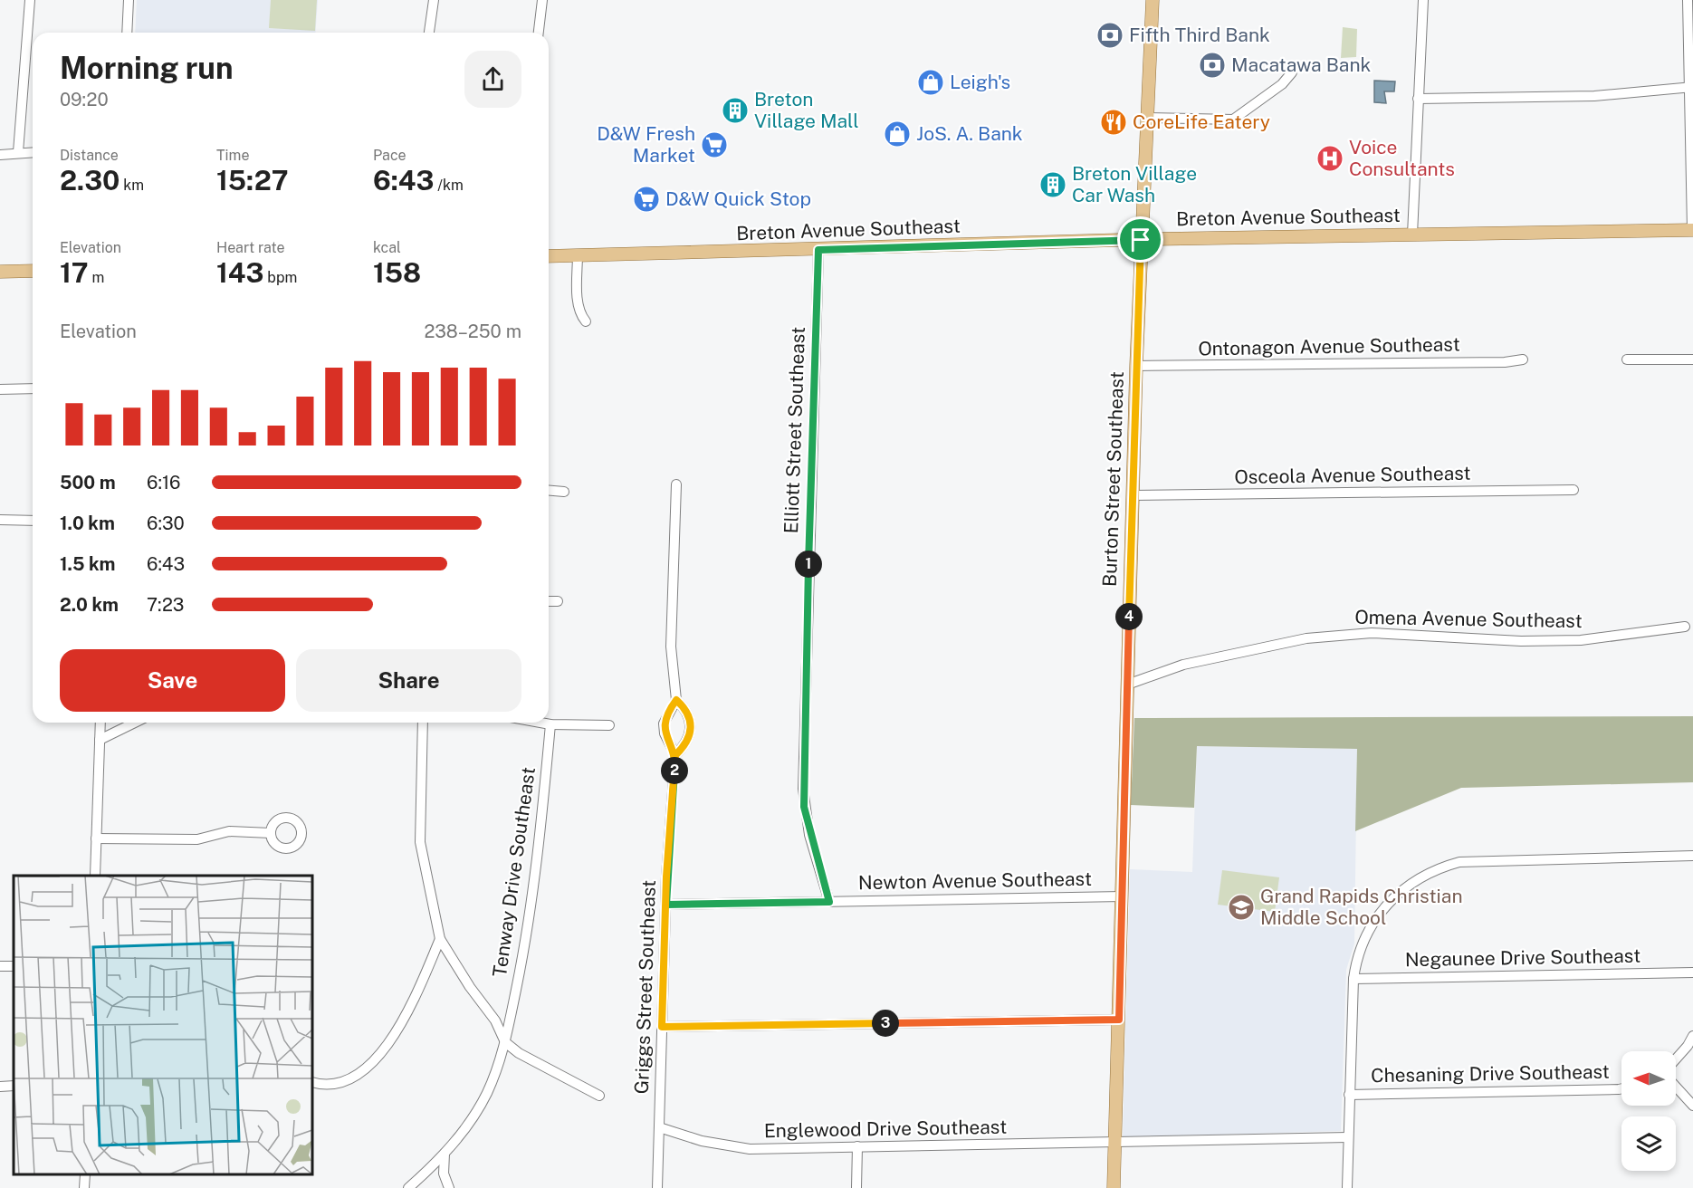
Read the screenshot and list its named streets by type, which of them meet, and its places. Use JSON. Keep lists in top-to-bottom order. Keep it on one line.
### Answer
{"streets":{"main road":["Breton Avenue Southeast","Burton Street Southeast"],"street":["Ontonagon Avenue Southeast","Elliott Street Southeast","Osceola Avenue Southeast","Omena Avenue Southeast","Tenway Drive Southeast","Newton Avenue Southeast","Negaunee Drive Southeast","Griggs Street Southeast","Chesaning Drive Southeast","Englewood Drive Southeast"]},"crossings":[["Breton Avenue Southeast","Elliott Street Southeast"],["Breton Avenue Southeast","Burton Street Southeast"],["Ontonagon Avenue Southeast","Burton Street Southeast"],["Elliott Street Southeast","Newton Avenue Southeast"],["Osceola Avenue Southeast","Burton Street Southeast"],["Burton Street Southeast","Omena Avenue Southeast"],["Burton Street Southeast","Newton Avenue Southeast"],["Burton Street Southeast","Englewood Drive Southeast"],["Newton Avenue Southeast","Griggs Street Southeast"],["Griggs Street Southeast","Englewood Drive Southeast"]],"places":{"bank":["Fifth Third Bank","Macatawa Bank"],"shop":["Leigh's","JoS. A. Bank"],"building":["Breton Village Mall","Breton Village Car Wash"],"restaurant":["CoreLife Eatery"],"supermarket":["D&W Fresh Market","D&W Quick Stop"],"hospital":["Voice Consultants"],"school or university":["Grand Rapids Christian Middle School"]},"north":"left","page":{"heading":["Morning run","09:20"],"stats":[["Distance","2.30 km"],["Time","15:27"],["Pace","6:43 /km"],["Elevation","17 m"],["Heart rate","143 bpm"],["kcal","158"]],"chart":["Elevation","238–250 m"],"list":[{"name":"500 m","note":"6:16"},{"name":"1.0 km","note":"6:30"},{"name":"1.5 km","note":"6:43"},{"name":"2.0 km","note":"7:23"}],"pins":["1","4","2","3"],"buttons":["Save","Share"]}}
